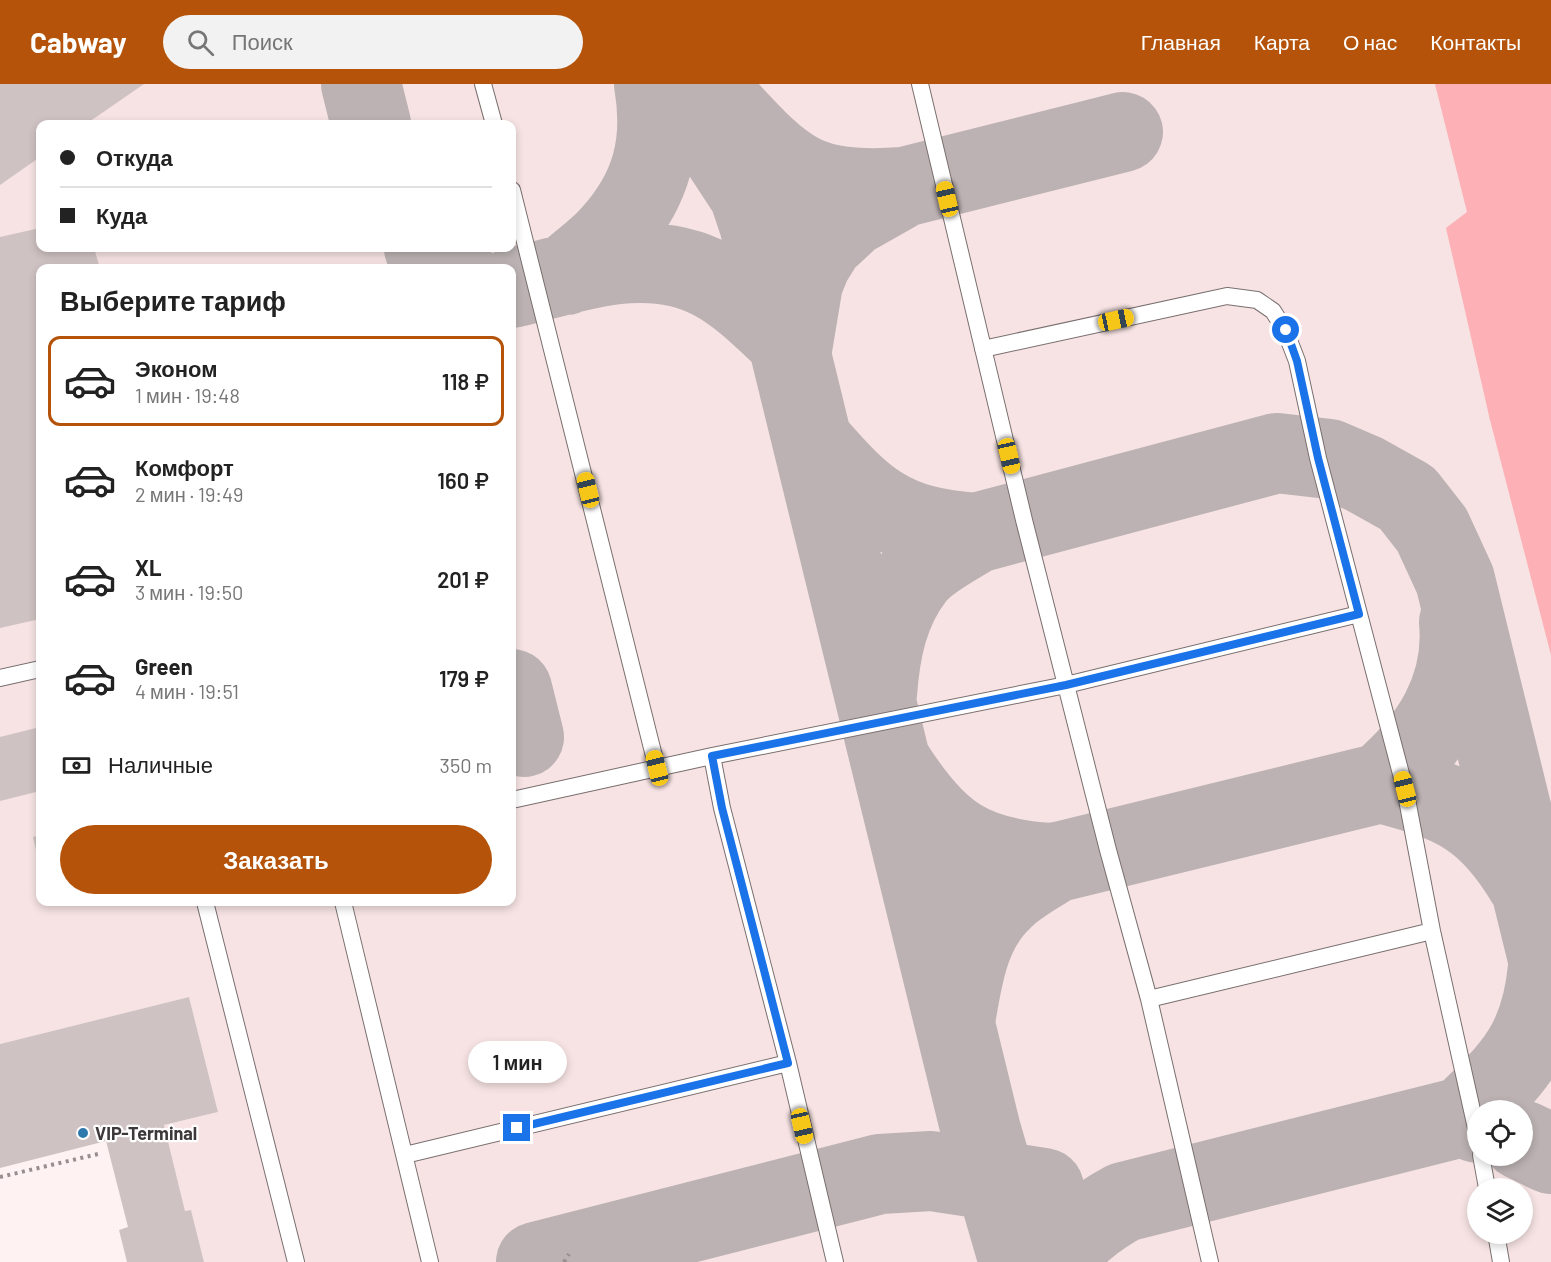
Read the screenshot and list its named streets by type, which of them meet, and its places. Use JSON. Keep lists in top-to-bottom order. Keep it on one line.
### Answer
{"places":["VIP-Terminal"],"page":{"header":"Cabway","search":"Поиск","nav":["Главная","Карта","О нас","Контакты"],"banner":["Откуда","Куда"],"heading":"Выберите тариф","list":[{"name":"Эконом","note":"1 мин · 19:48","value":"118 ₽"},{"name":"Комфорт","note":"2 мин · 19:49","value":"160 ₽"},{"name":"XL","note":"3 мин · 19:50","value":"201 ₽"},{"name":"Green","note":"4 мин · 19:51","value":"179 ₽"}],"pay":["Наличные","350 m"],"buttons":"Заказать","bubble":"1 мин"}}
